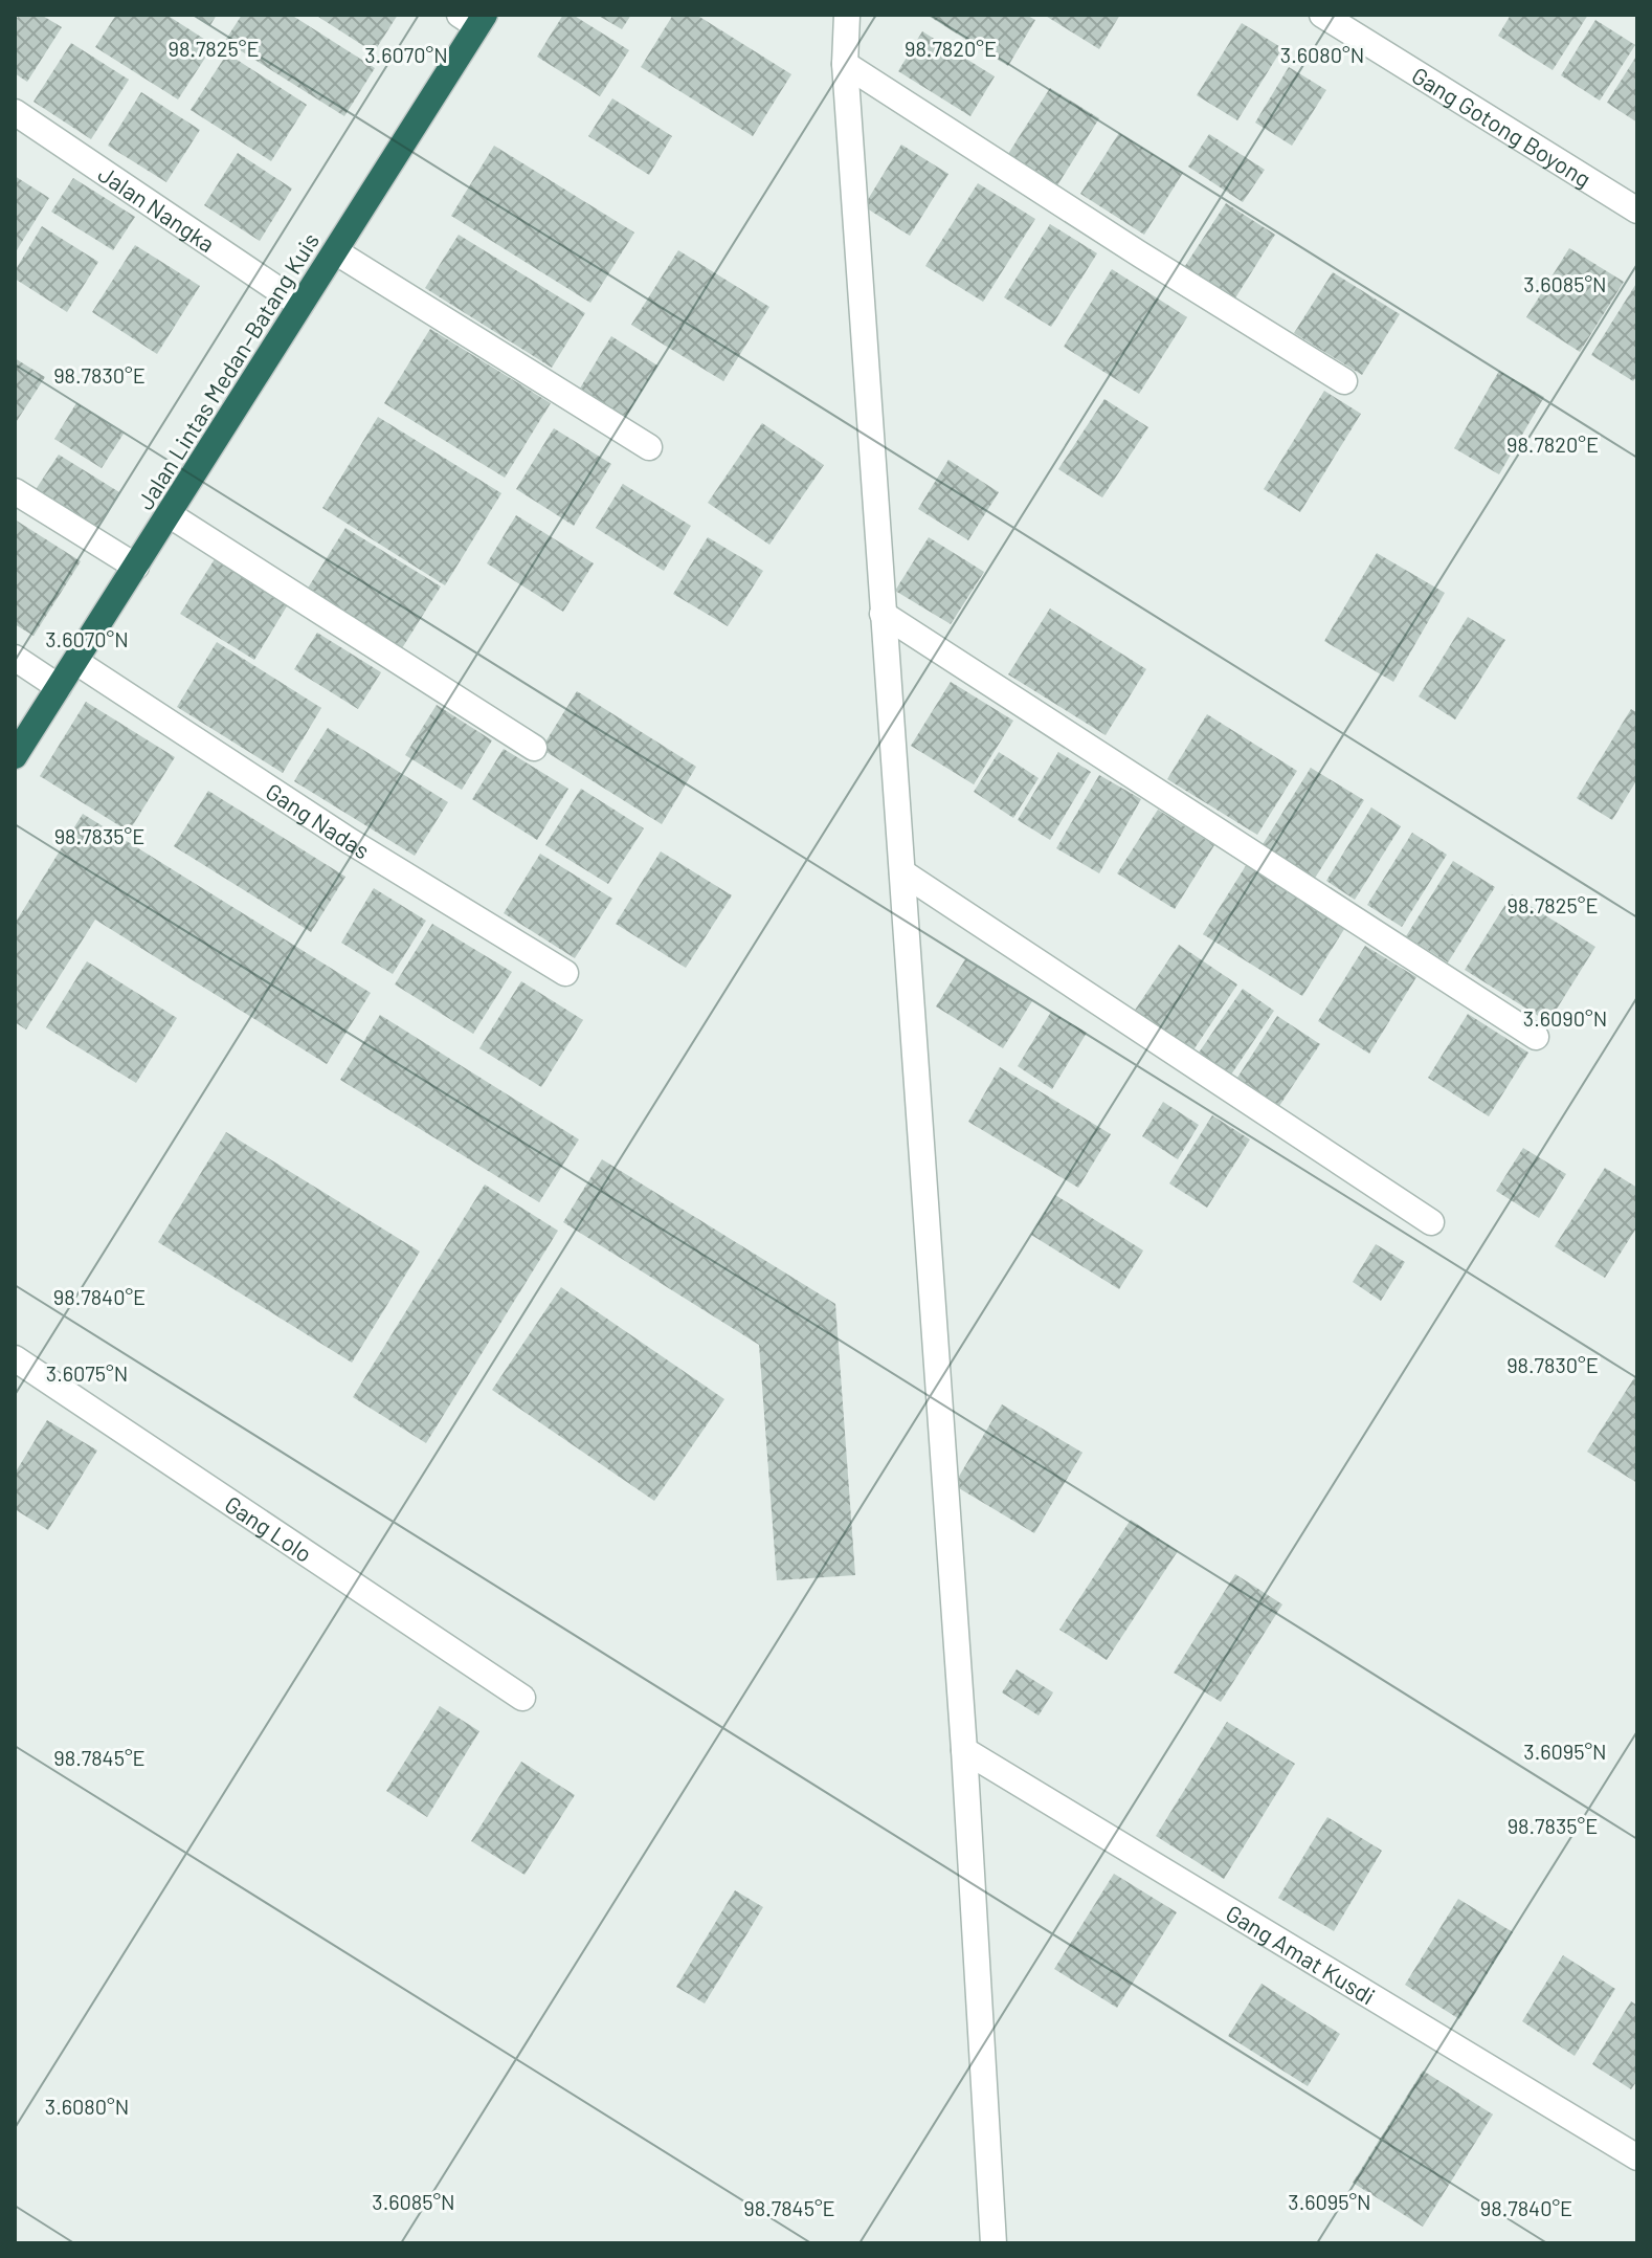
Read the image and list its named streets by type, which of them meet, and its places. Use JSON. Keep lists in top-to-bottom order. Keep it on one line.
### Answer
{"streets":{"highway":["Jalan Lintas Medan–Batang Kuis"],"street":["Gang Gotong Boyong","Jalan Nangka","Gang Nadas","Gang Lolo","Gang Amat Kusdi"]},"crossings":[["Jalan Nangka","Jalan Lintas Medan–Batang Kuis"],["Jalan Lintas Medan–Batang Kuis","Gang Nadas"]],"coordinates":["98.7825°E","98.7820°E","3.6070°N","3.6080°N","3.6085°N","98.7830°E","98.7835°E","3.6090°N","98.7840°E","3.6075°N","3.6095°N","98.7845°E"]}
